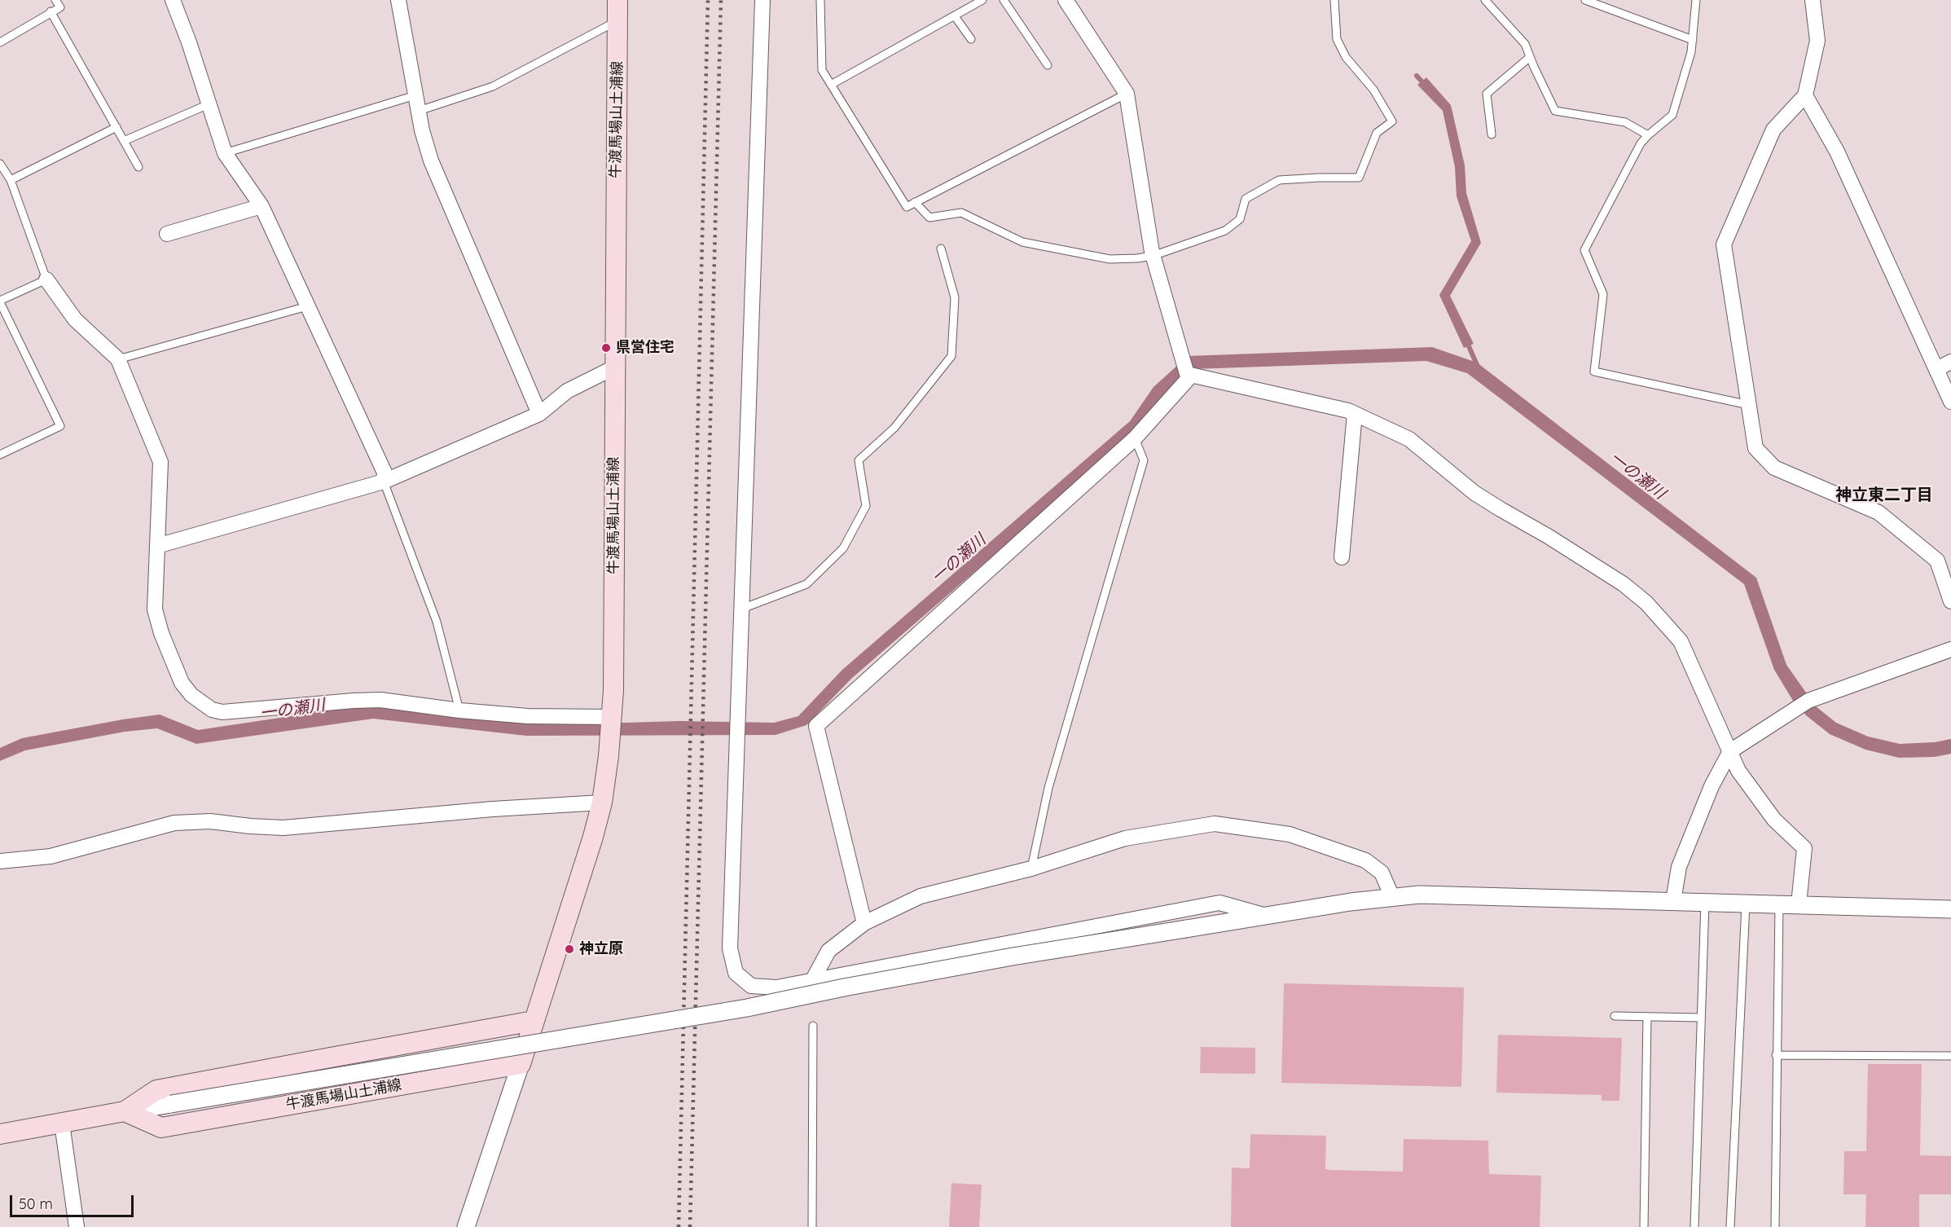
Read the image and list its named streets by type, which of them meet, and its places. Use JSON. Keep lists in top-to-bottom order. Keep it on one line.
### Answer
{"streets":{"main road":["牛渡馬場山土浦線"]},"districts":["神立東二丁目"],"water":["一の瀬川"],"places":["県営住宅","神立原"],"scale_bar":"50 m"}
